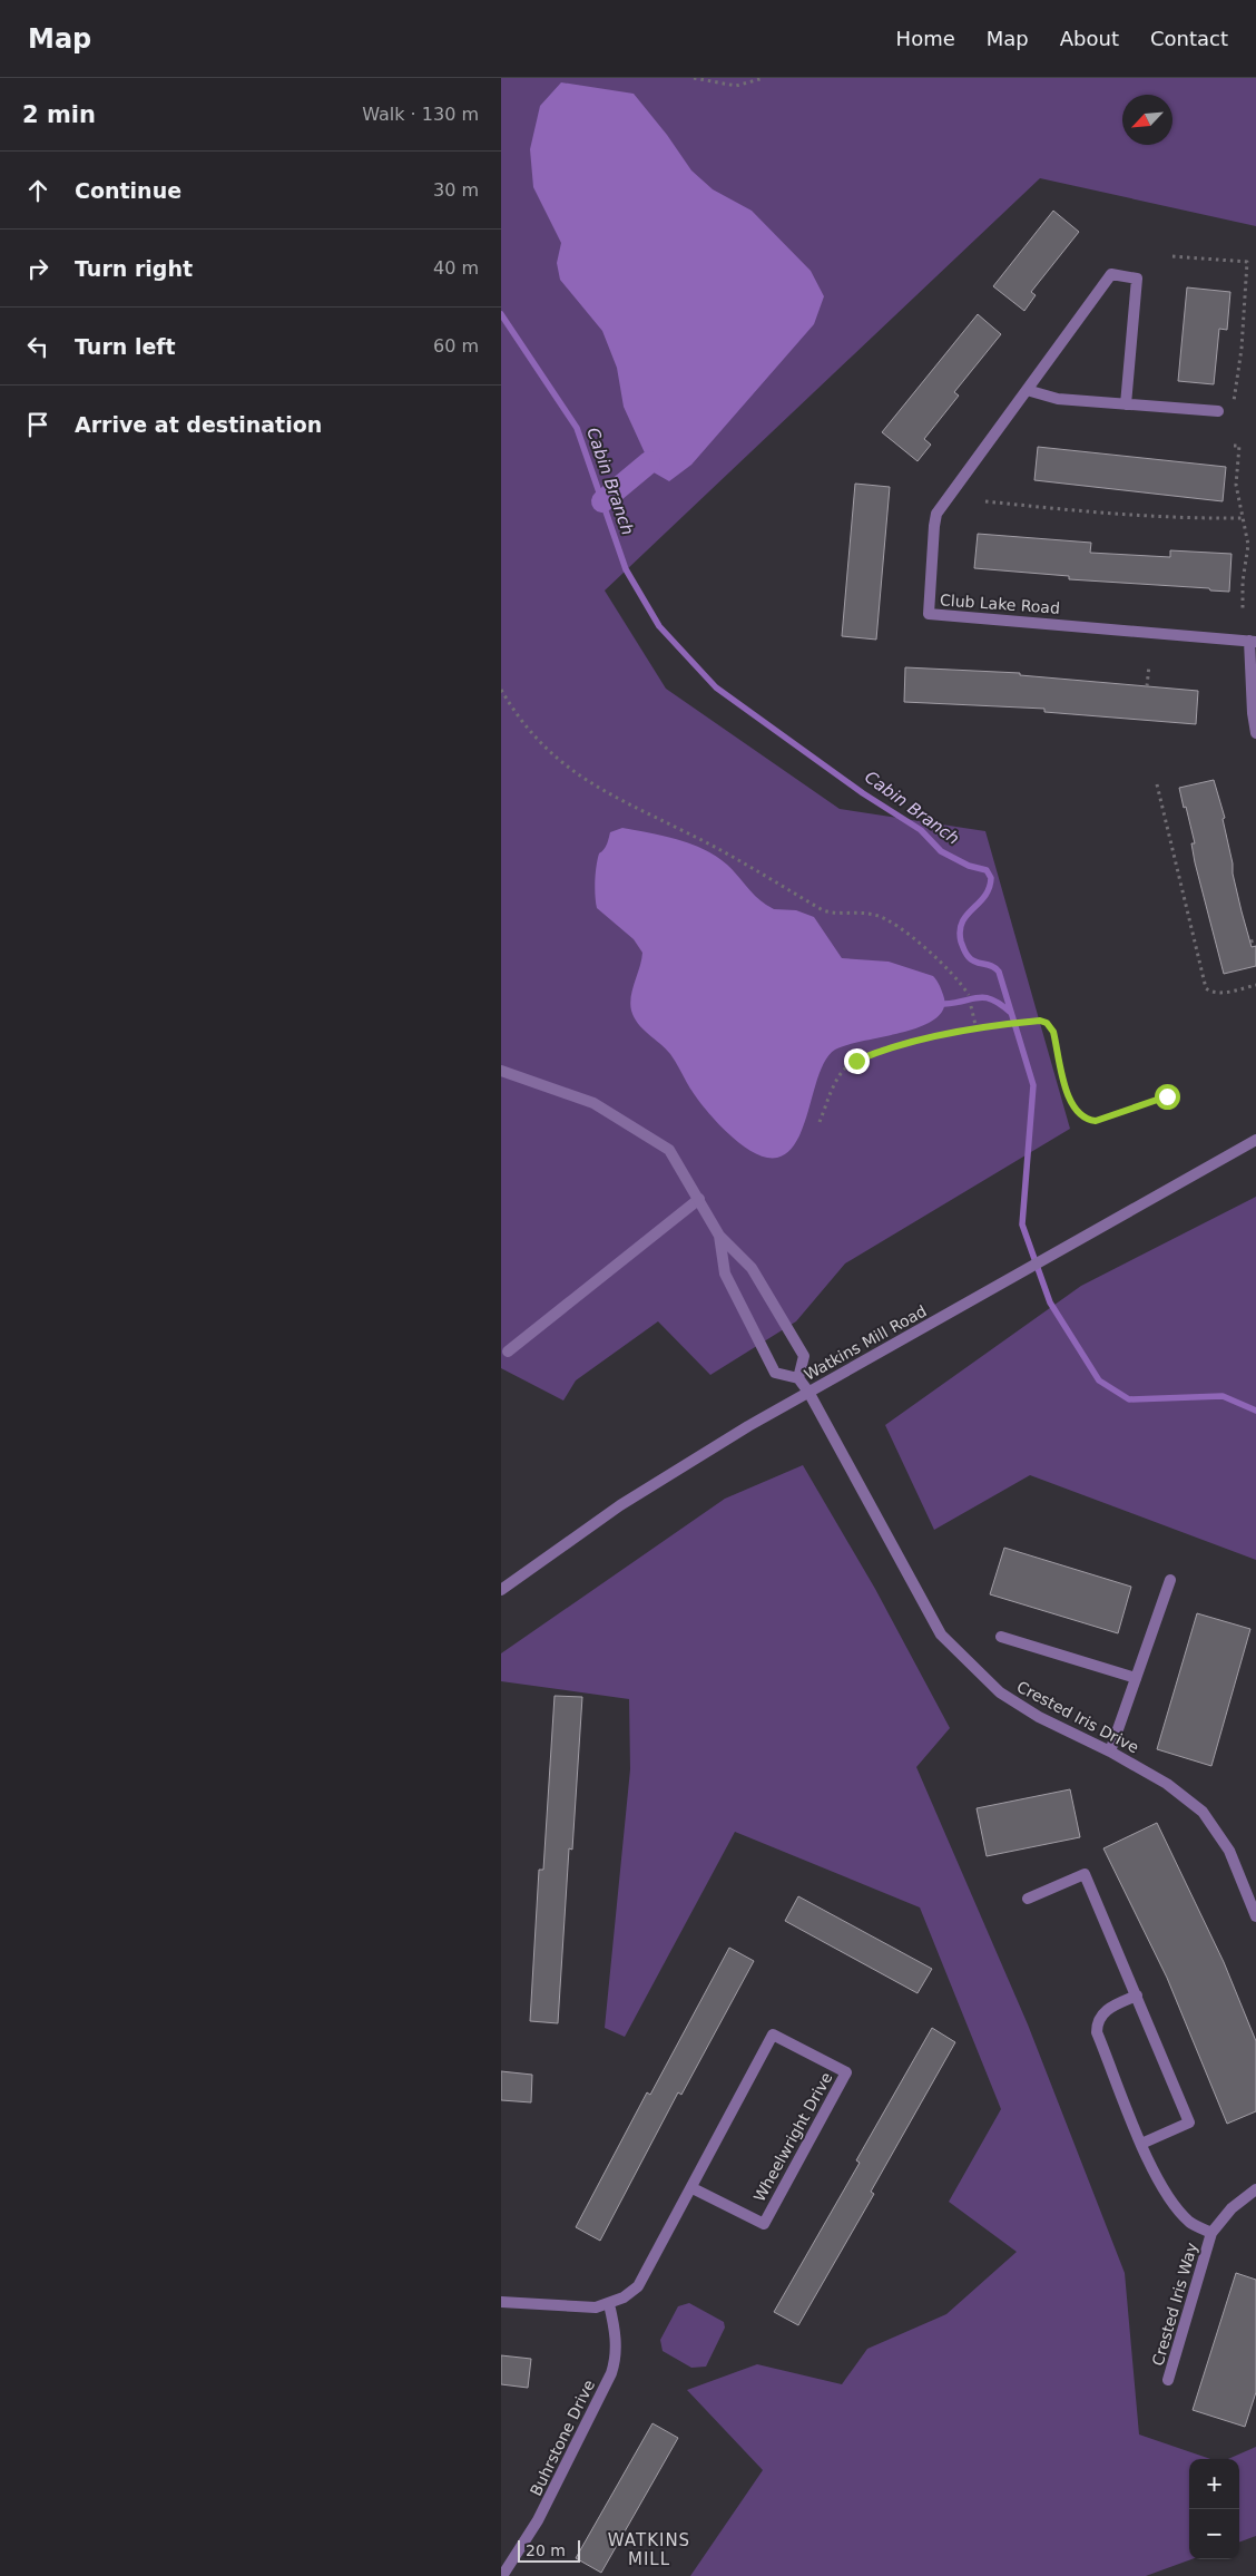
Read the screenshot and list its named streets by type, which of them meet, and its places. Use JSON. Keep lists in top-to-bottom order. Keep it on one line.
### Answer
{"streets":{"street":["Club Lake Road","Watkins Mill Road","Crested Iris Drive","Wheelwright Drive","Crested Iris Way","Buhrstone Drive"]},"crossings":[["Watkins Mill Road","Crested Iris Drive"],["Wheelwright Drive","Buhrstone Drive"]],"districts":["WATKINS MILL"],"water":["Cabin Branch"],"scale_bar":"20 m","north":"bottom left","page":{"header":"Map","nav":["Home","Map","About","Contact"],"heading":["2 min","Walk · 130 m"],"list":[["Continue","30 m"],["Turn right","40 m"],["Turn left","60 m"],"Arrive at destination"],"map_buttons":["+","−"],"scale":"20 m"}}
